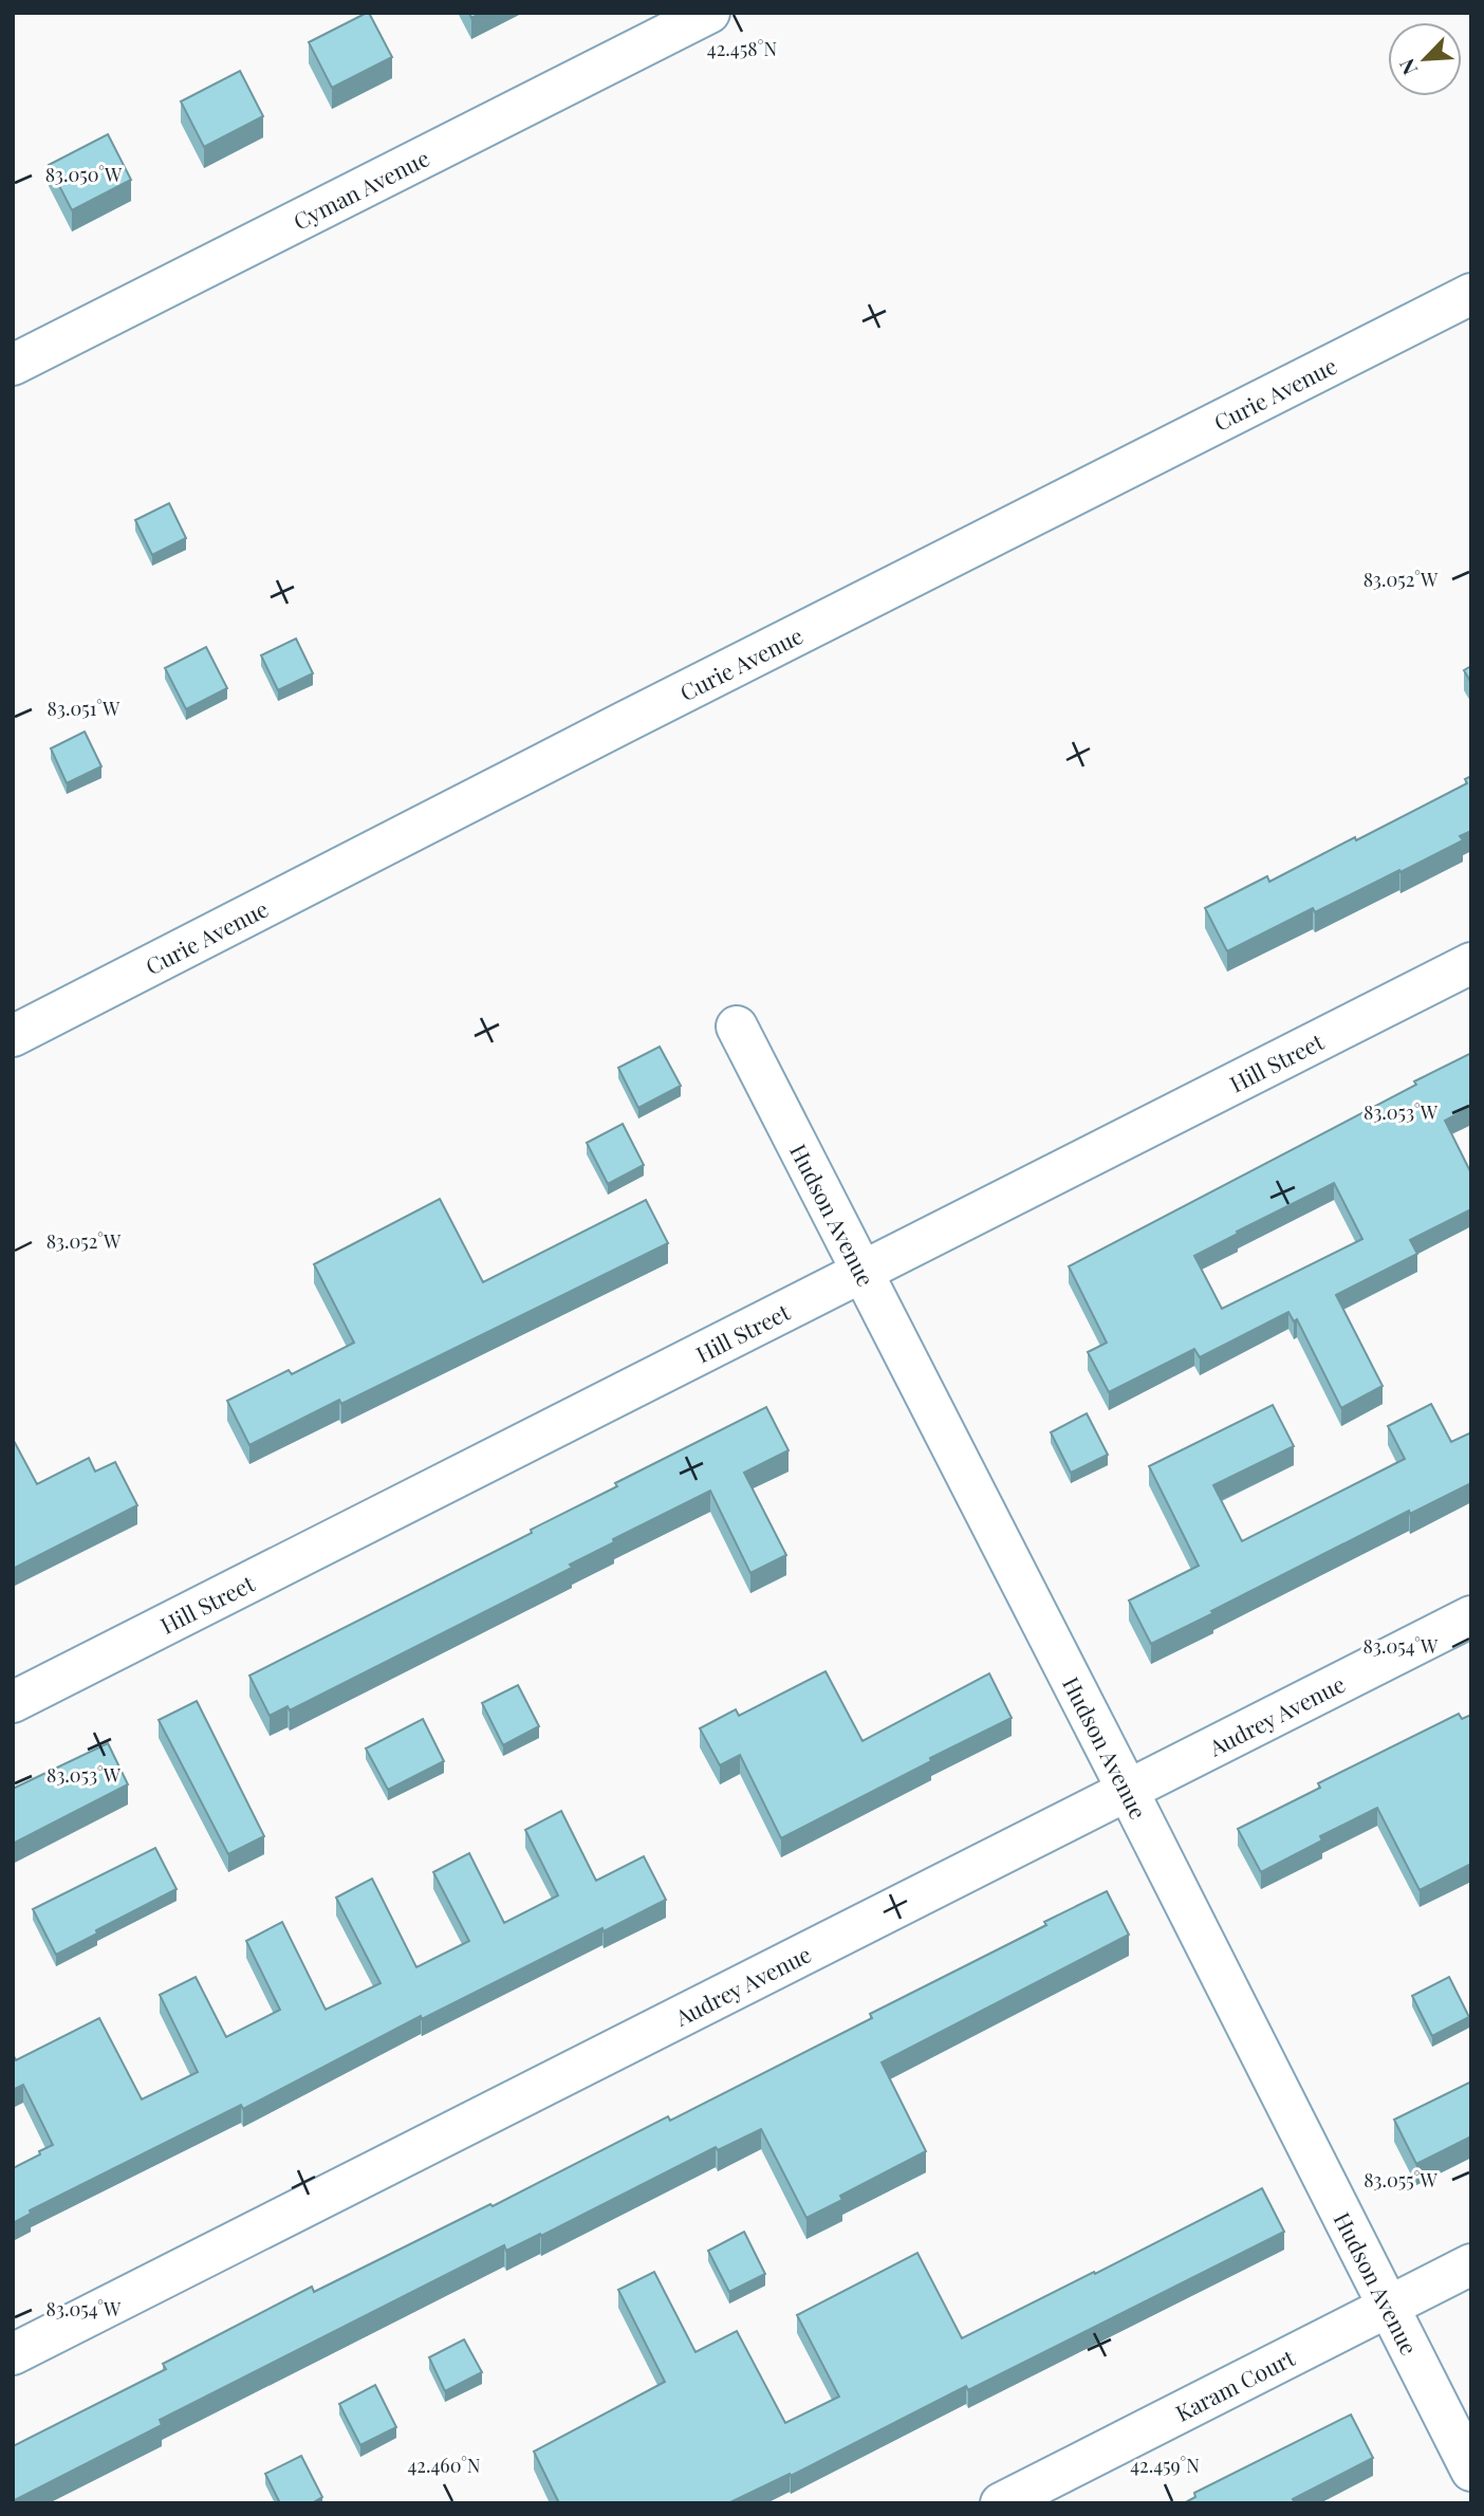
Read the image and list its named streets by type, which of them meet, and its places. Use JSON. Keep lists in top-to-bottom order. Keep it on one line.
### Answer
{"streets":{"street":["Cyman Avenue","Curie Avenue","Hill Street","Hudson Avenue","Audrey Avenue","Karam Court"]},"crossings":[["Hill Street","Hudson Avenue"],["Hudson Avenue","Audrey Avenue"],["Hudson Avenue","Karam Court"]],"north":"bottom left","coordinates":["42.458°N","83.050°W","83.052°W","83.051°W","83.053°W","83.054°W","83.055°W","42.460°N","42.459°N"]}
